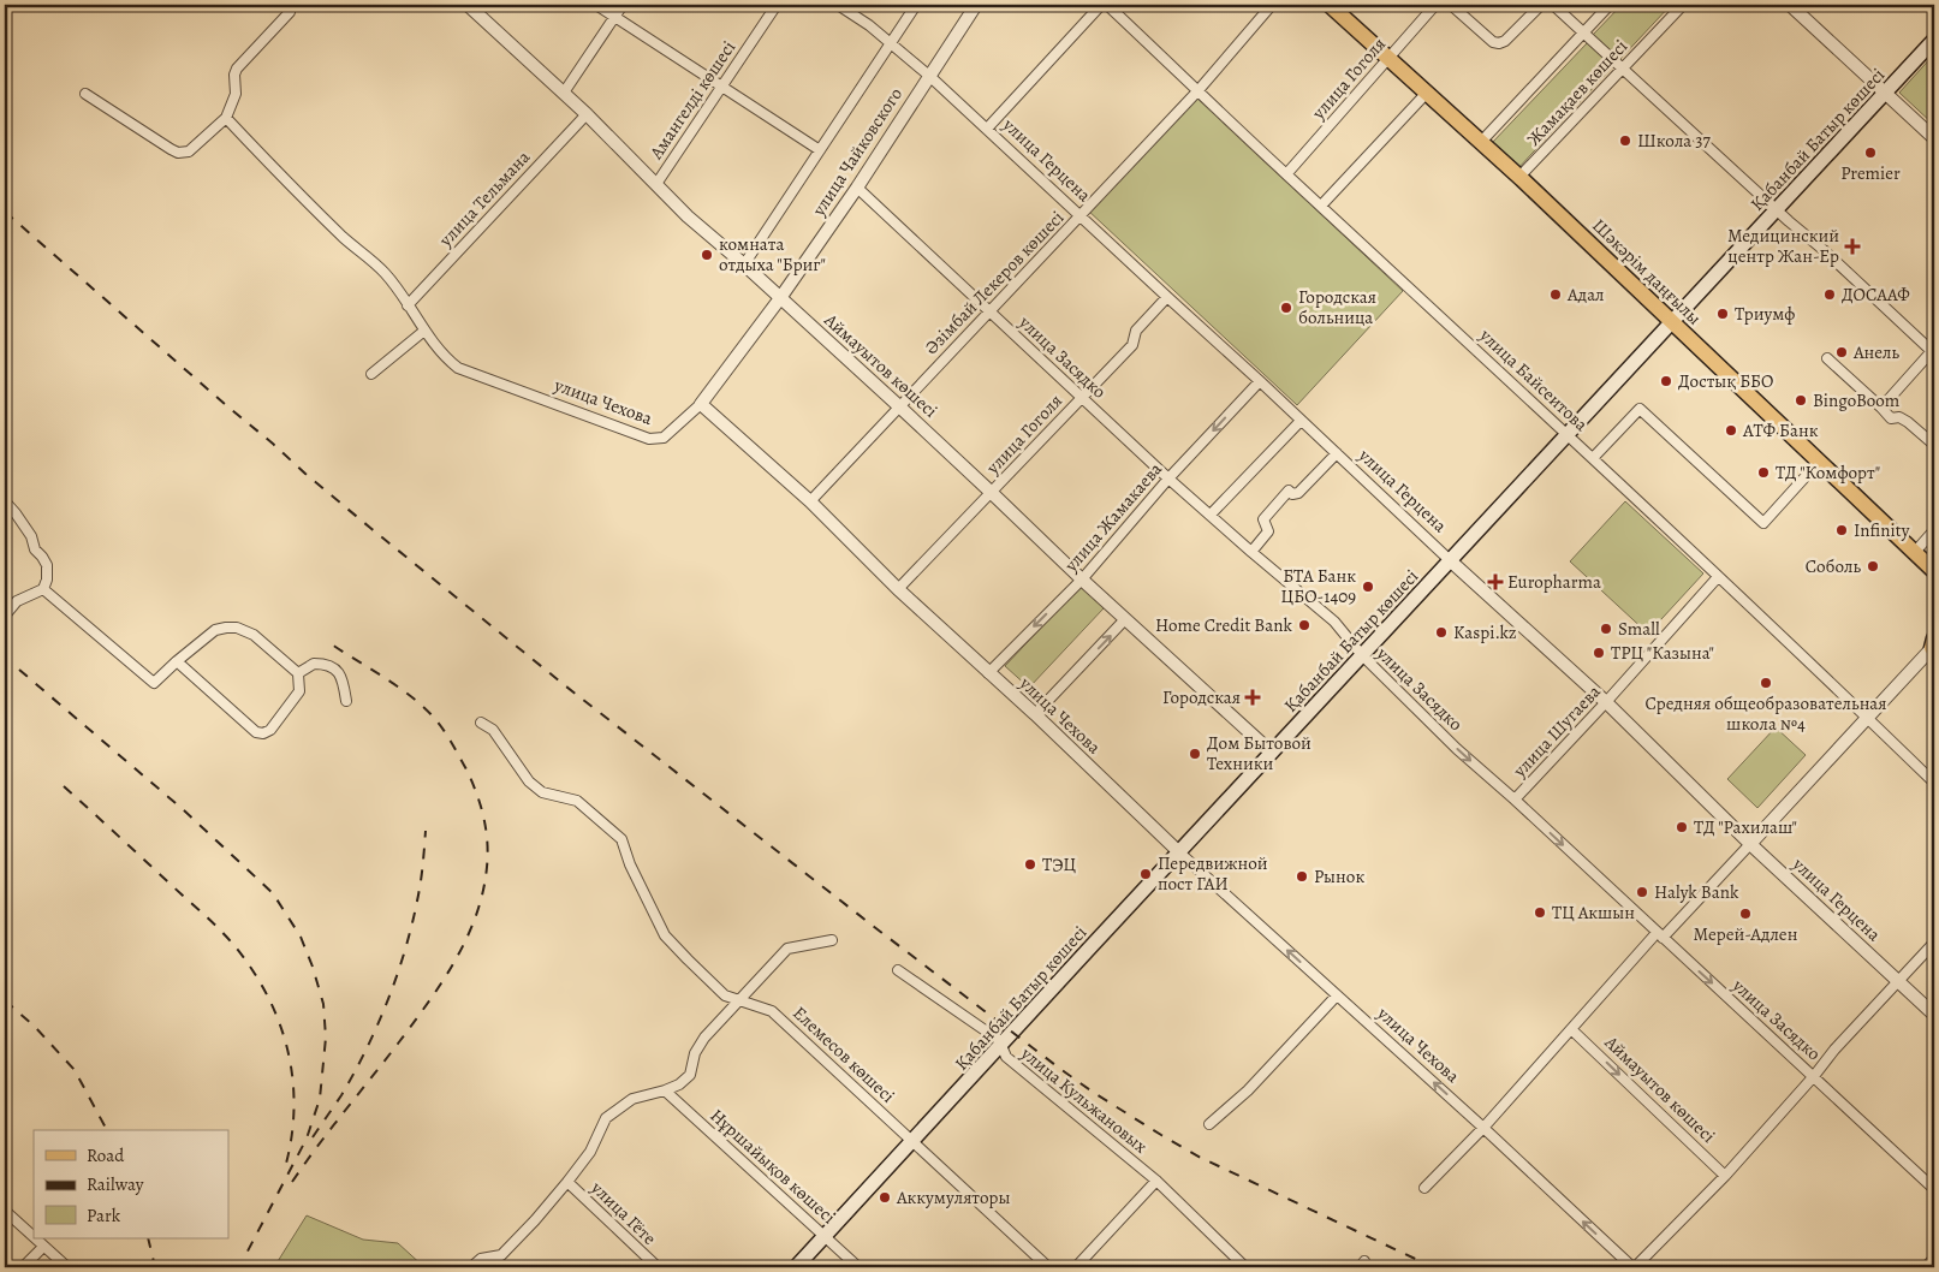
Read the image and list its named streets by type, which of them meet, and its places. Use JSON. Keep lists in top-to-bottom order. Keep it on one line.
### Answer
{"streets":{"main road":["Қабанбай Батыр көшесі","Шәкәрім даңғылы"],"street":["улица Гоголя","Жамақаев көшесі","Амангелді көшесі","улица Чайковского","улица Герцена","улица Тельмана","Әзімбай Лекеров көшесі","улица Засядко","Аймауытов көшесі","улица Байсеитова","улица Чехова","улица Жамакаева","улица Шугаева","Елемесов көшесі","улица Кульжановых","Нұршайықов көшесі","улица Гёте"]},"crossings":[["улица Гоголя","улица Герцена"],["улица Гоголя","Шәкәрім даңғылы"],["улица Гоголя","улица Засядко"],["улица Гоголя","Аймауытов көшесі"],["улица Гоголя","улица Байсеитова"],["улица Гоголя","улица Чехова"],["Жамақаев көшесі","Шәкәрім даңғылы"],["Амангелді көшесі","Аймауытов көшесі"],["Қабанбай Батыр көшесі","улица Герцена"],["Қабанбай Батыр көшесі","Шәкәрім даңғылы"],["Қабанбай Батыр көшесі","улица Засядко"],["Қабанбай Батыр көшесі","Аймауытов көшесі"],["Қабанбай Батыр көшесі","улица Байсеитова"],["Қабанбай Батыр көшесі","улица Чехова"],["Қабанбай Батыр көшесі","Елемесов көшесі"],["Қабанбай Батыр көшесі","улица Кульжановых"],["Қабанбай Батыр көшесі","Нұршайықов көшесі"],["улица Чайковского","улица Герцена"],["улица Чайковского","улица Засядко"],["улица Чайковского","Аймауытов көшесі"],["улица Чайковского","улица Чехова"],["улица Герцена","Әзімбай Лекеров көшесі"],["улица Герцена","улица Жамакаева"],["улица Герцена","улица Шугаева"],["улица Тельмана","Аймауытов көшесі"],["улица Тельмана","улица Чехова"],["Әзімбай Лекеров көшесі","улица Засядко"],["Әзімбай Лекеров көшесі","Аймауытов көшесі"],["Әзімбай Лекеров көшесі","улица Байсеитова"],["Әзімбай Лекеров көшесі","улица Чехова"],["улица Засядко","улица Жамакаева"],["улица Засядко","улица Шугаева"],["Аймауытов көшесі","улица Жамакаева"],["улица Байсеитова","улица Шугаева"],["улица Чехова","улица Жамакаева"]],"one_way":["улица Засядко"],"places":{"other":["Школа 37","Premier","комната отдыха \"Бриг\"","Адал","ДОСААФ","Городская больница","Триумф","Анель","Достық ББО","BingoBoom","АТФ Банк","ТД \"Комфорт\"","Infinity","Соболь","БТА Банк ЦБО-1409","Home Credit Bank","Small","Kaspi.kz","ТРЦ \"Казына\"","Средняя общеобразовательная школа №4","Дом Бытовой Техники","ТД \"Рахилаш\"","ТЭЦ","Передвижной пост ГАИ","Рынок","Halyk Bank","ТЦ Акшын","Мерей-Адлен","Аккумуляторы"],"health":["Медицинский центр Жан-Ер","Europharma","Городская"]},"legend":["Road","Railway","Park"]}
